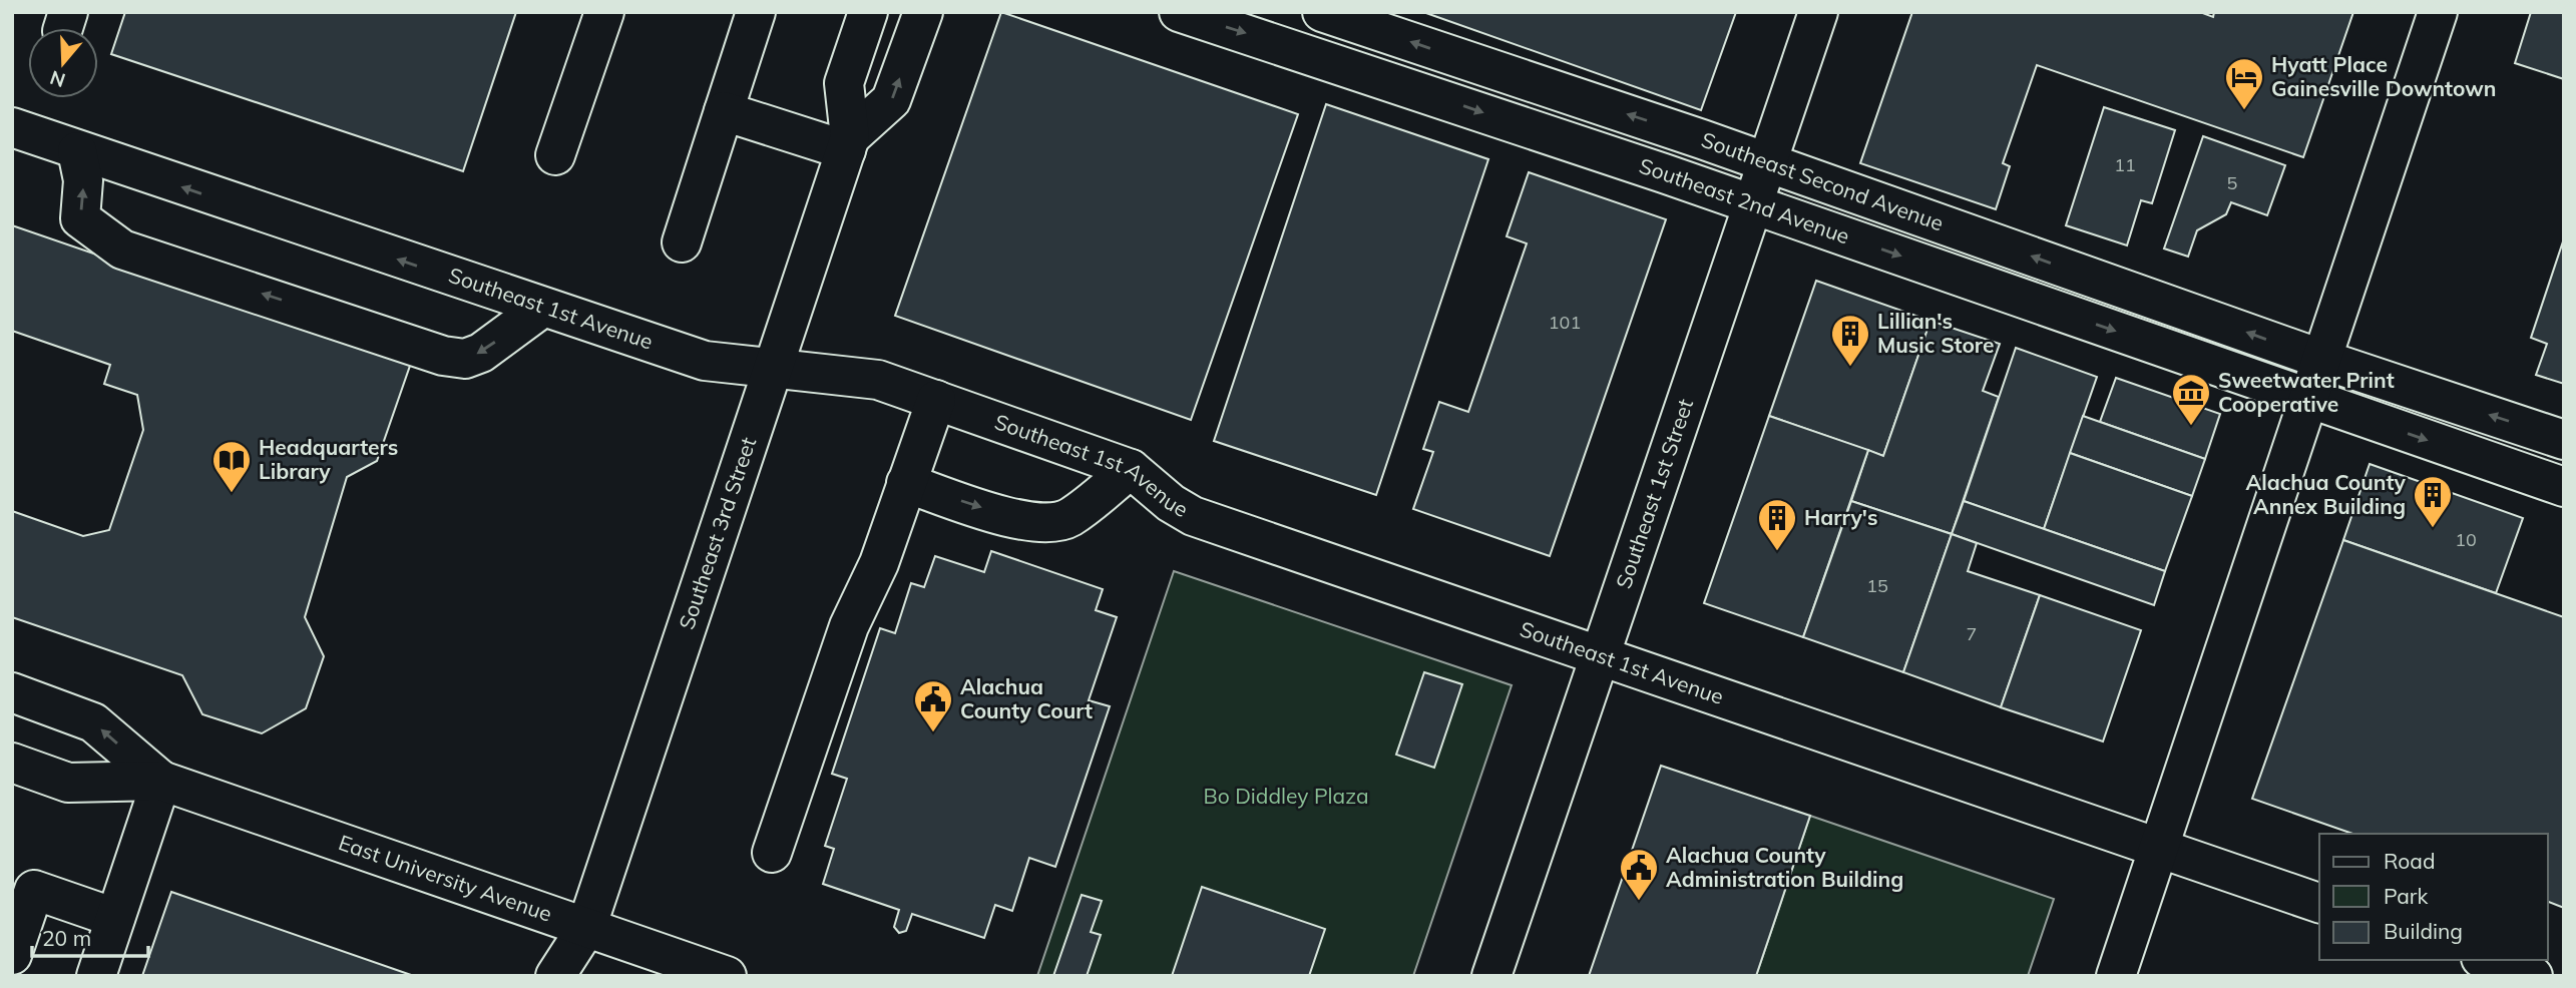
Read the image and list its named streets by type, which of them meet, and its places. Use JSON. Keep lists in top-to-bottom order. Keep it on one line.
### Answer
{"streets":{"street":["Southeast Second Avenue","Southeast 2nd Avenue","Southeast 1st Avenue","Southeast 1st Street","Southeast 3rd Street","East University Avenue"]},"crossings":[["Southeast Second Avenue","Southeast 1st Street"],["Southeast 2nd Avenue","Southeast 1st Street"],["Southeast 1st Avenue","Southeast 1st Street"],["Southeast 1st Avenue","Southeast 3rd Street"],["Southeast 3rd Street","East University Avenue"]],"one_way":["Southeast Second Avenue","Southeast 2nd Avenue"],"parks":["Bo Diddley Plaza"],"places":{"hotel":["Hyatt Place Gainesville Downtown"],"building":["Lillian's Music Store","Alachua County Annex Building","Harry's"],"museum":["Sweetwater Print Cooperative"],"library":["Headquarters Library"],"public building":["Alachua County Court","Alachua County Administration Building"]},"house_numbers":["11","5","101","10","15","7"],"legend":["Road","Park","Building"],"scale_bar":"20 m","north":"bottom"}
